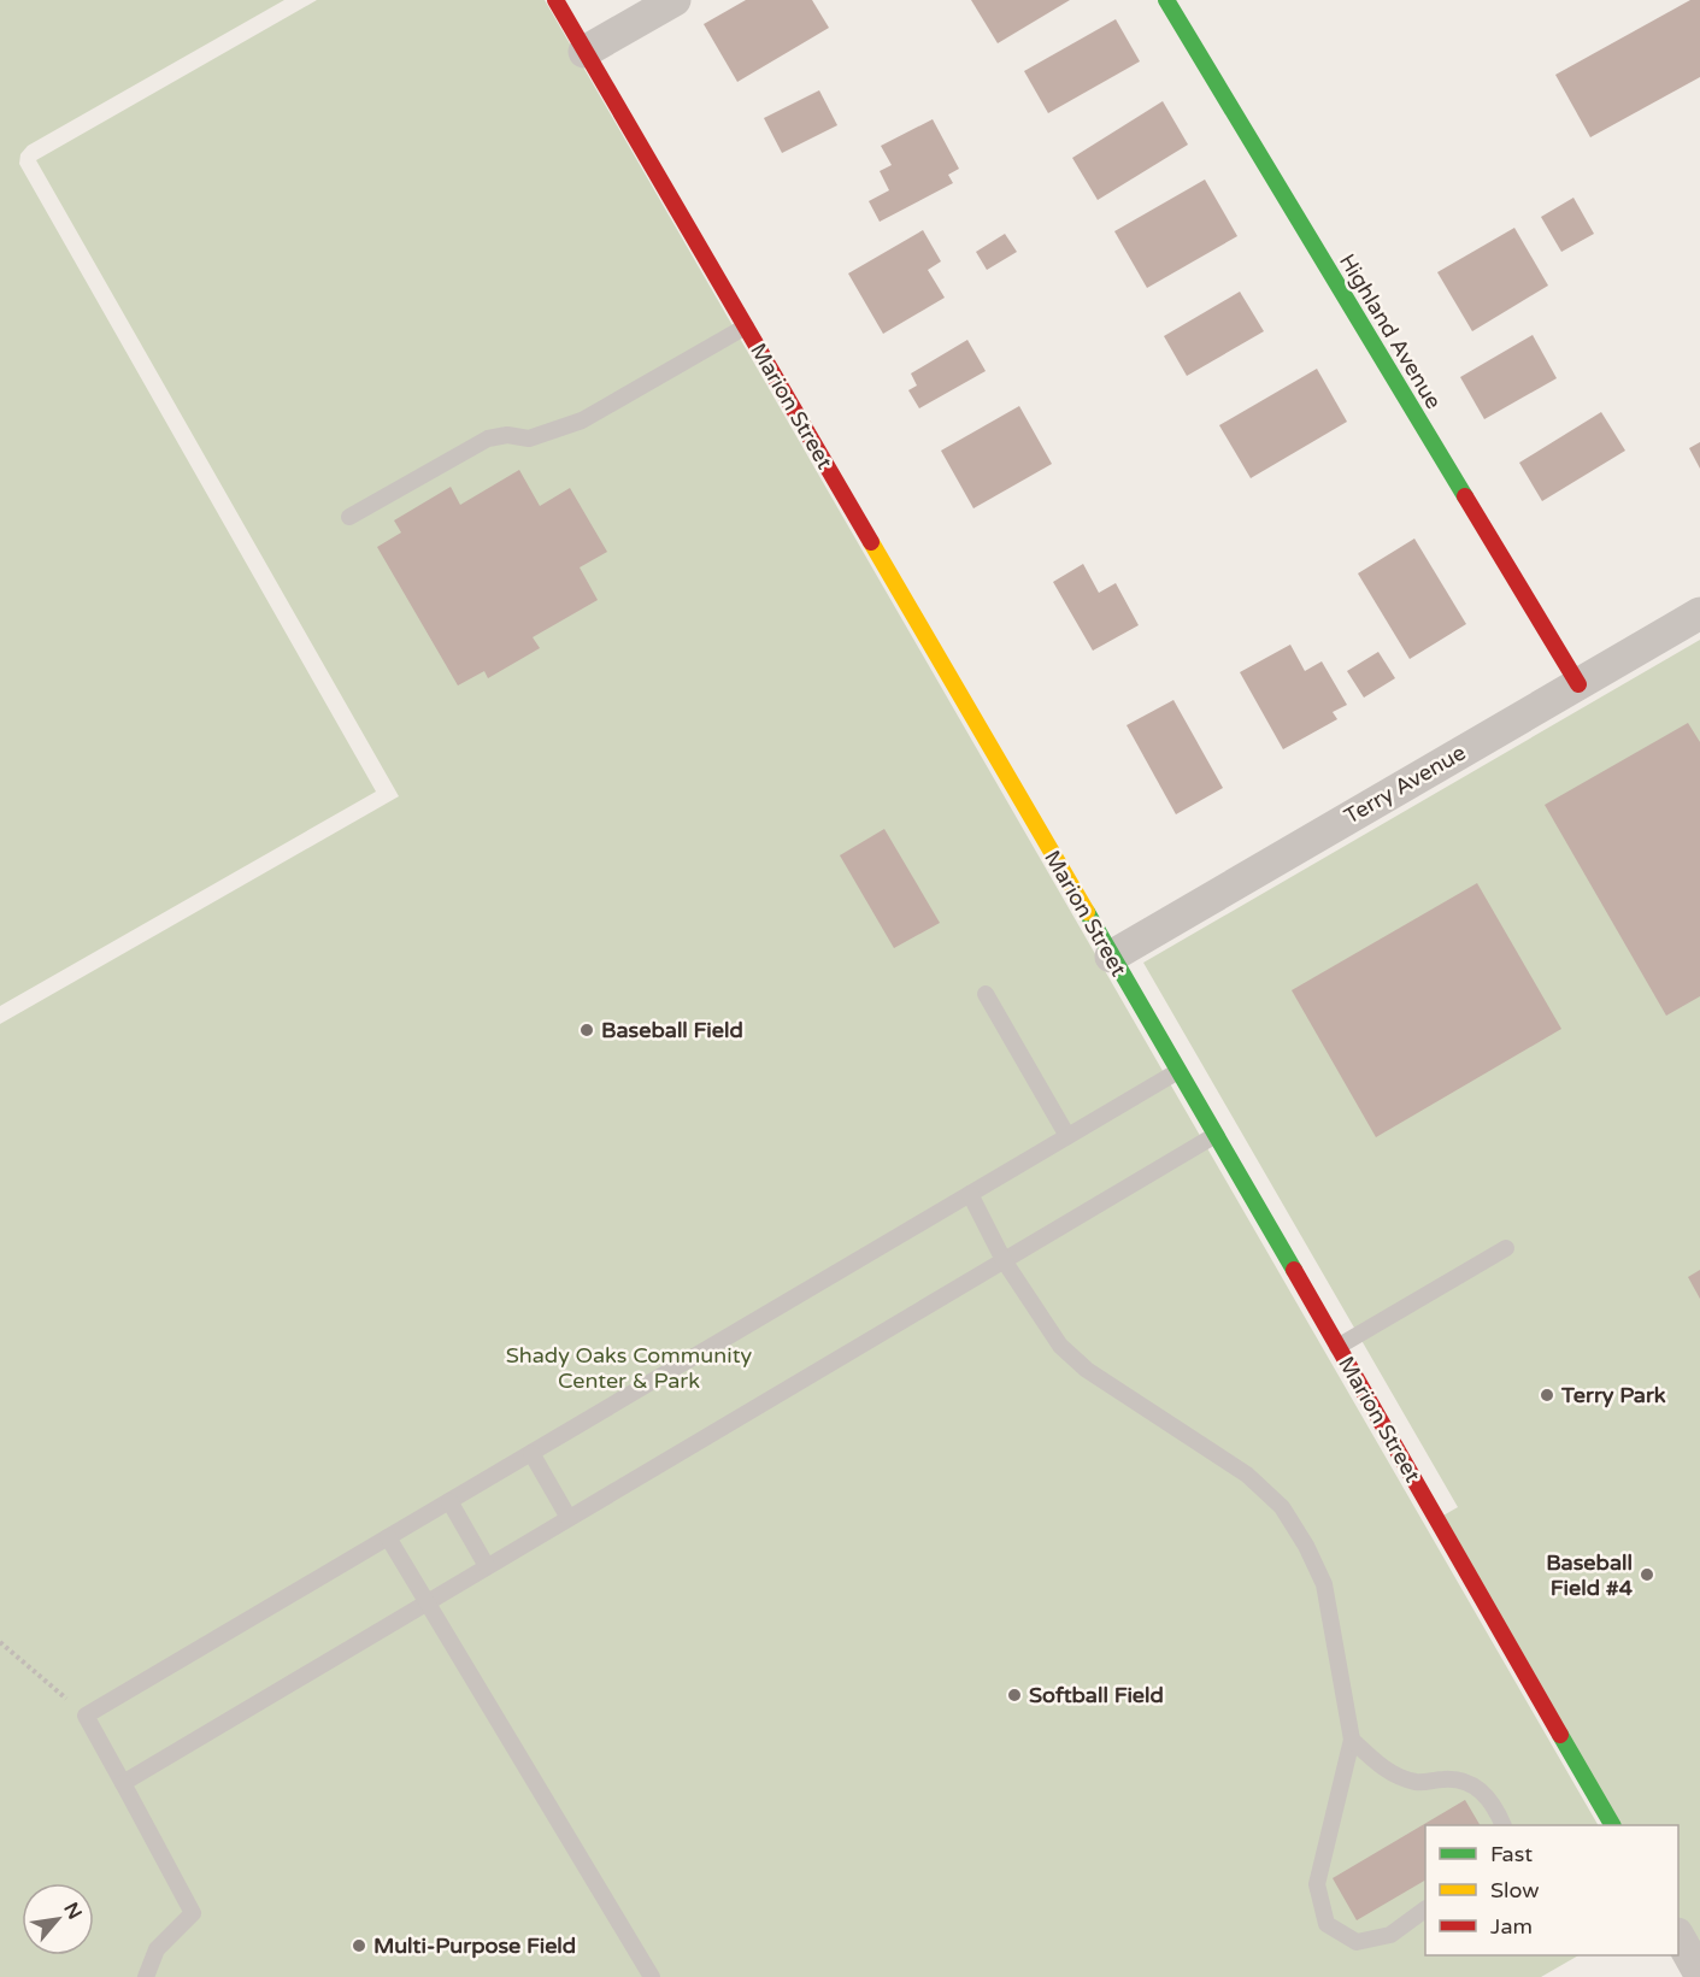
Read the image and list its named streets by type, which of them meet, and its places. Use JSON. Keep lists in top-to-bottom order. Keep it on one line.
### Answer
{"streets":{"street":["Highland Avenue","Marion Street","Terry Avenue"]},"crossings":[["Highland Avenue","Terry Avenue"],["Marion Street","Terry Avenue"]],"parks":["Shady Oaks Community Center & Park"],"places":["Baseball Field","Terry Park","Baseball Field #4","Softball Field","Multi-Purpose Field"],"legend":["Fast","Slow","Jam"],"north":"top right"}
